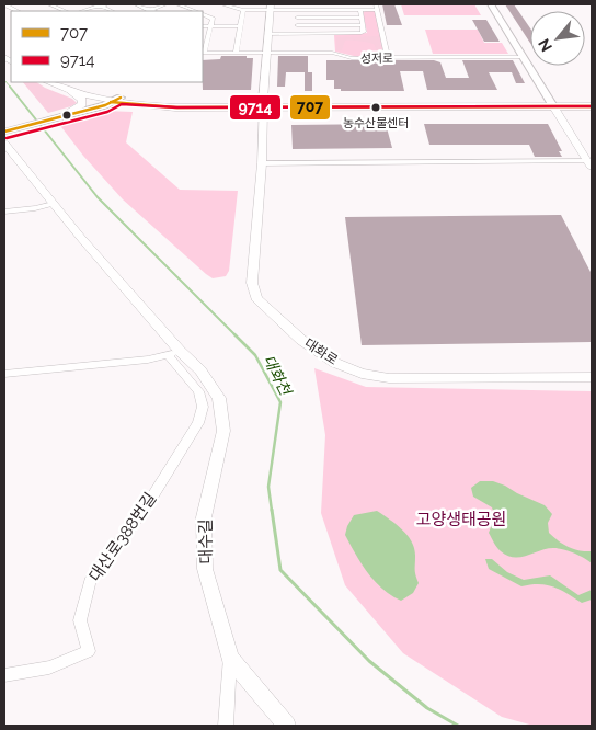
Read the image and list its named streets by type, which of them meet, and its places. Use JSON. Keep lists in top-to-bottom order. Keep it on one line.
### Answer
{"streets":{"street":["성저로","대화로","대산로388번길","대수길"]},"crossings":[["성저로","대화로"],["대산로388번길","대수길"]],"water":["대화천"],"parks":["고양생태공원"],"places":["농수산물센터"],"lines":["transit line 707","transit line 9714"],"legend":["707","9714"],"north":"bottom left"}
